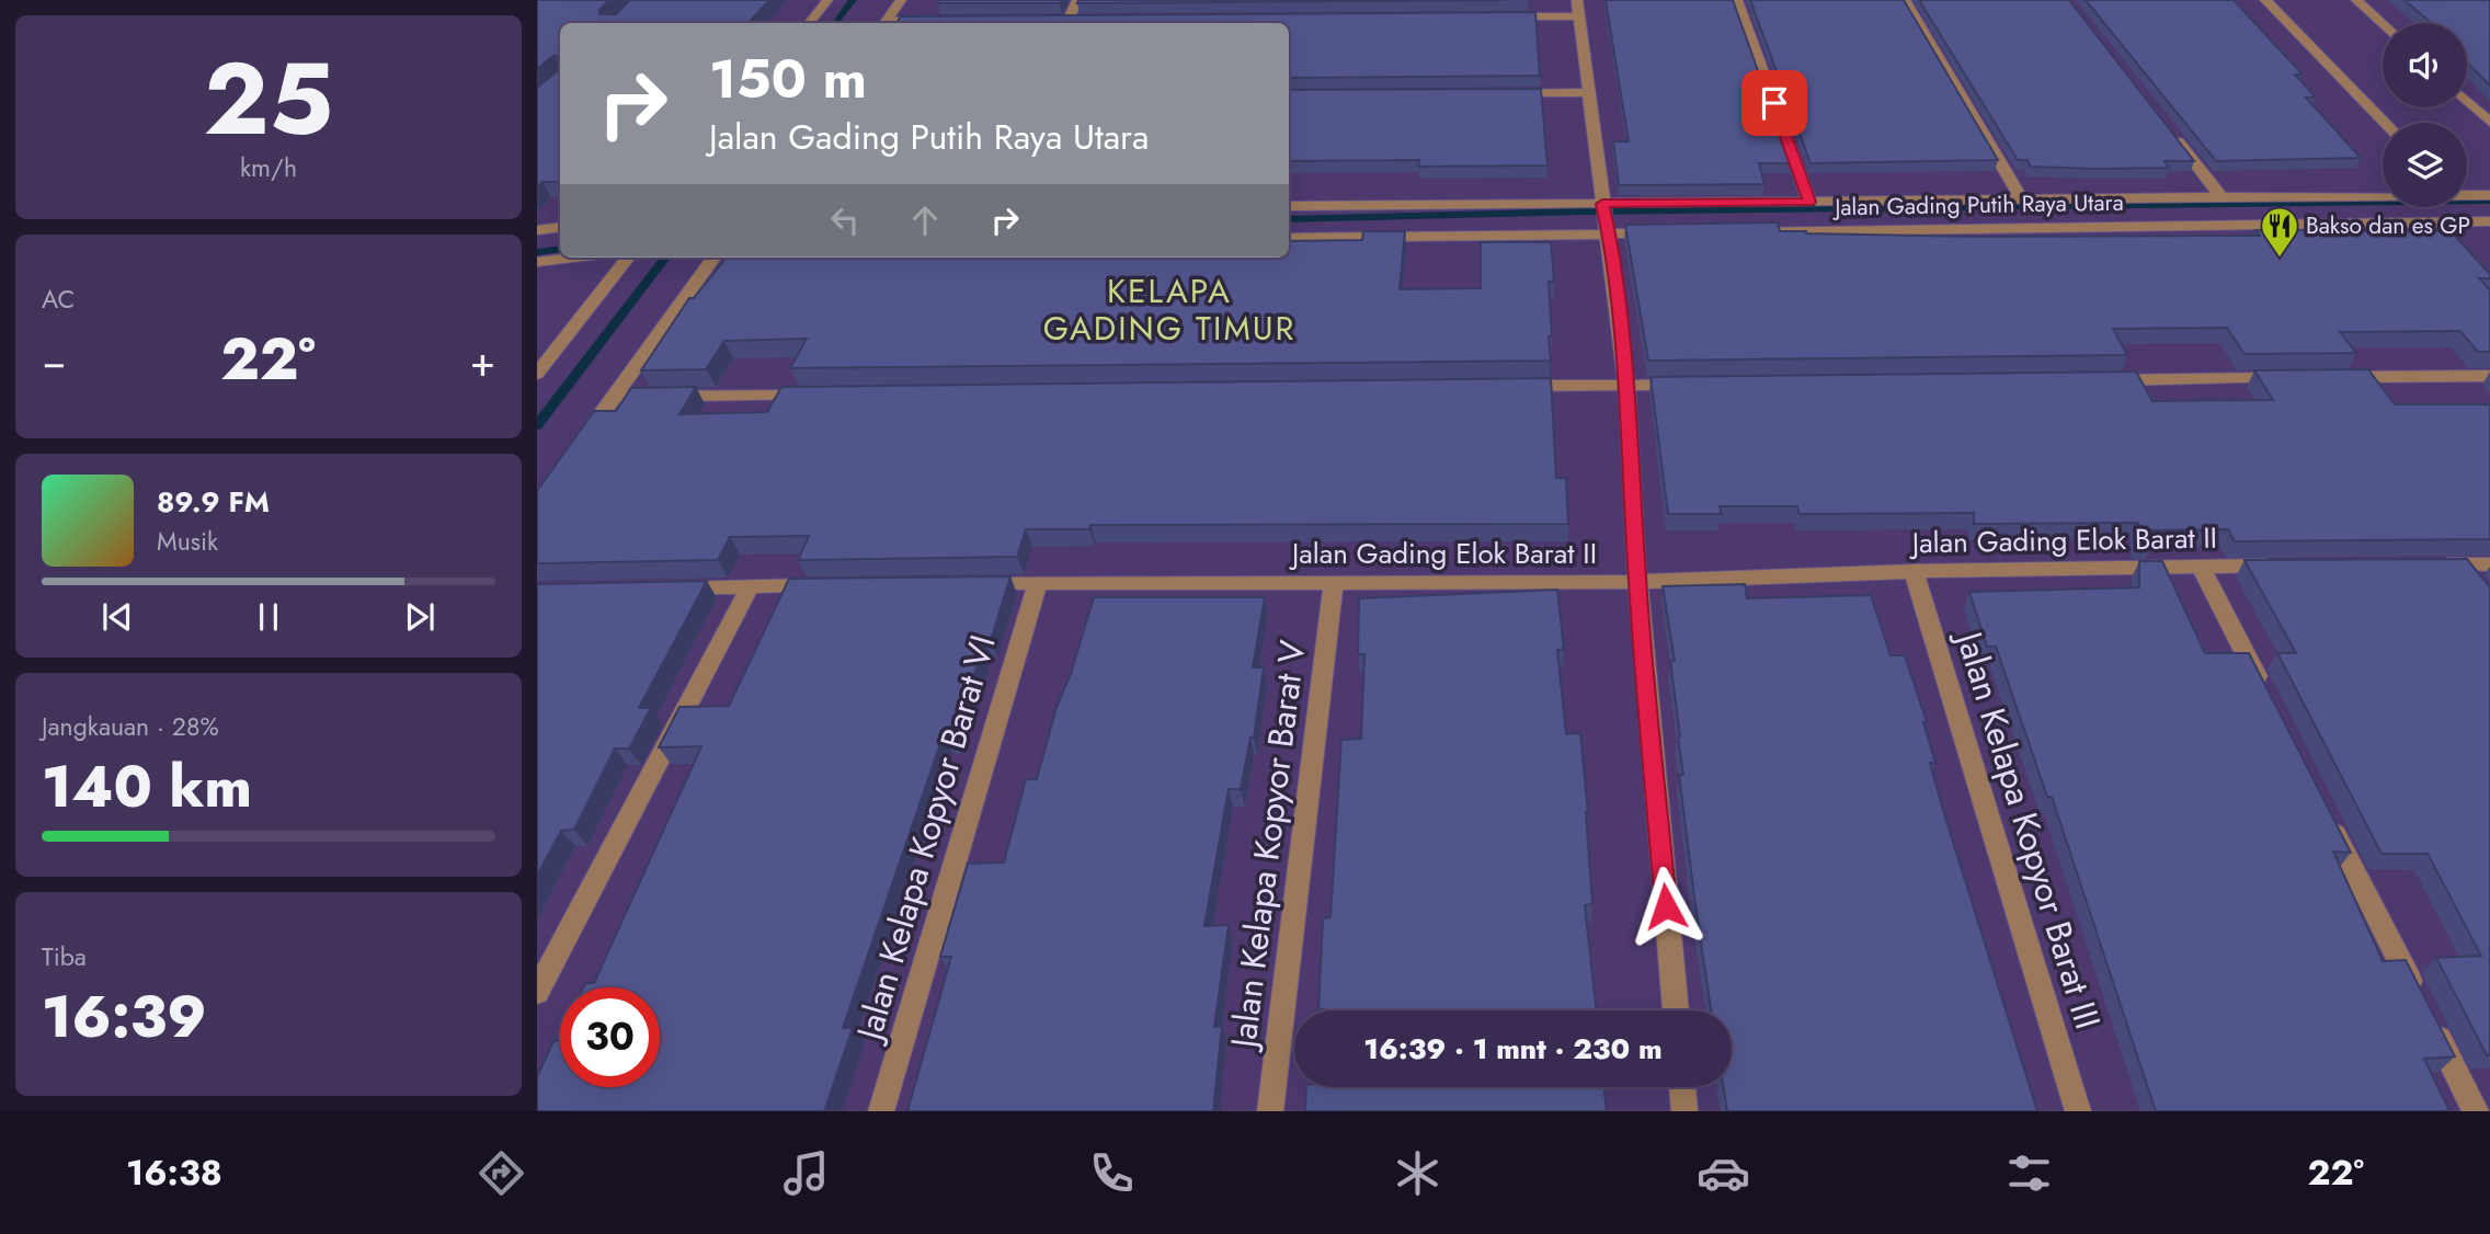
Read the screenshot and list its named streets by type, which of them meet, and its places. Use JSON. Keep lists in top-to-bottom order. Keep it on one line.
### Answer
{"streets":{"street":["Jalan Gading Putih Raya Utara","Jalan Gading Elok Barat II","Jalan Kelapa Kopyor Barat III","Jalan Kelapa Kopyor Barat VI","Jalan Kelapa Kopyor Barat V"]},"crossings":[["Jalan Gading Elok Barat II","Jalan Kelapa Kopyor Barat III"],["Jalan Gading Elok Barat II","Jalan Kelapa Kopyor Barat VI"],["Jalan Gading Elok Barat II","Jalan Kelapa Kopyor Barat V"]],"districts":["KELAPA GADING TIMUR"],"places":{"restaurant":["Bakso dan es GP"]},"page":{"tile":[["25","km/h"],"AC",["Jangkauan · 28%","140 km"],["Tiba","16:39"]],"turn":["150 m","Jalan Gading Putih Raya Utara"],"heat":["−","22°","+"],"song":["89.9 FM","Musik"],"limit":"30","trip":"16:39 · 1 mnt · 230 m","tabs":["16:38","22°"]}}
